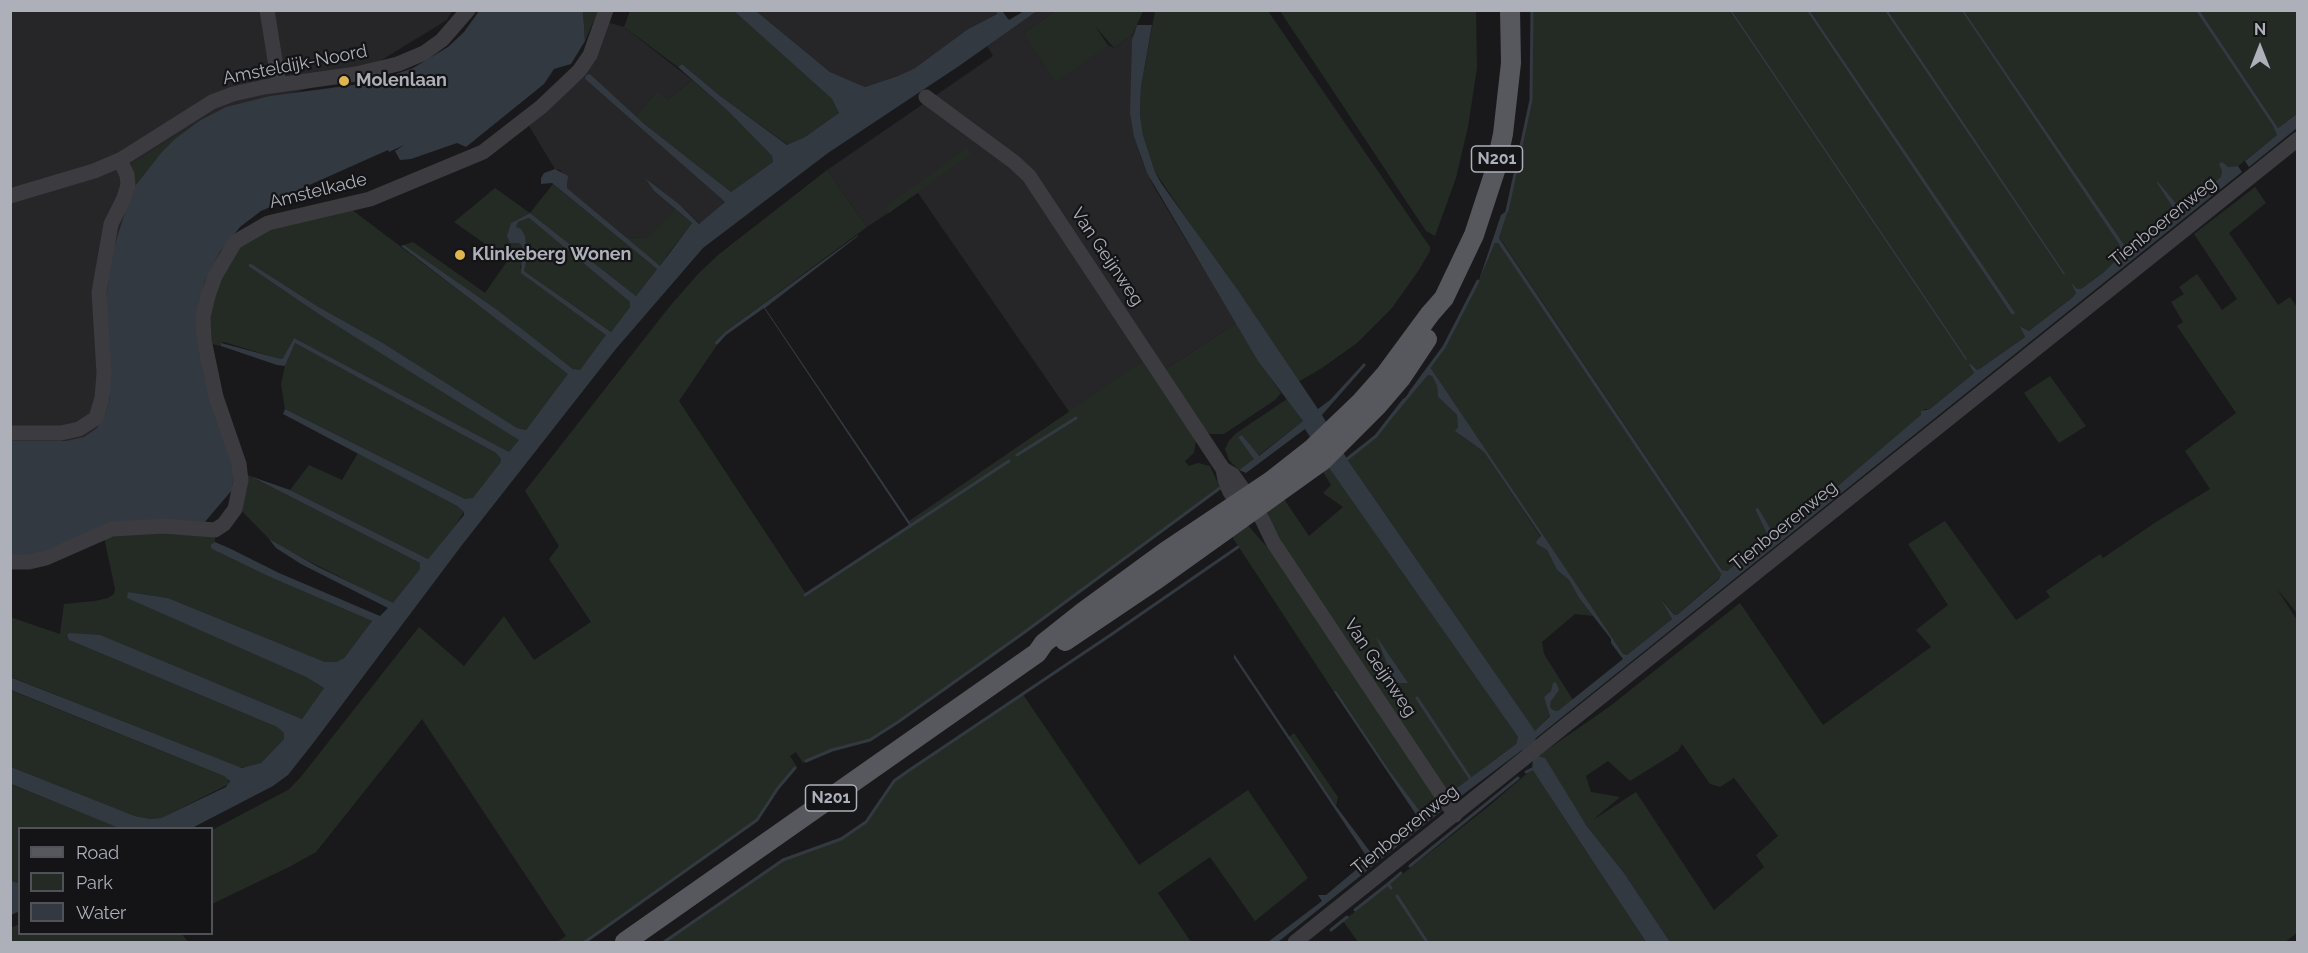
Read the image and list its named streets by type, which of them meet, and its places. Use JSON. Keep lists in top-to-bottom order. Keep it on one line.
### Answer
{"streets":{"main road":["N201"],"street":["Amsteldijk-Noord","Amstelkade","Tienboerenweg","Van Geijnweg"]},"crossings":[["N201","Van Geijnweg"],["Tienboerenweg","Van Geijnweg"]],"places":["Molenlaan","Klinkeberg Wonen"],"legend":["Road","Park","Water"],"north":"top"}
